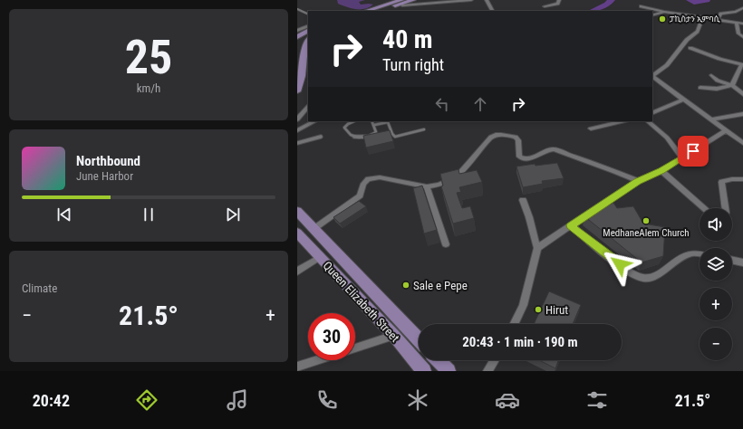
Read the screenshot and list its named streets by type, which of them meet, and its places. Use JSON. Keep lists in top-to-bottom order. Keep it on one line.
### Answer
{"streets":{"main road":["Queen Elizabeth Street"]},"places":["ፓኪስታን ኢምባሲ","MedhaneAlem Church","Sale e Pepe","Hirut"],"page":{"tile":[["25","km/h"],"Climate"],"turn":["40 m","Turn right"],"song":["Northbound","June Harbor"],"map_buttons":["+","−"],"heat":["−","21.5°","+"],"limit":"30","trip":"20:43 · 1 min · 190 m","tabs":["20:42","21.5°"]}}
